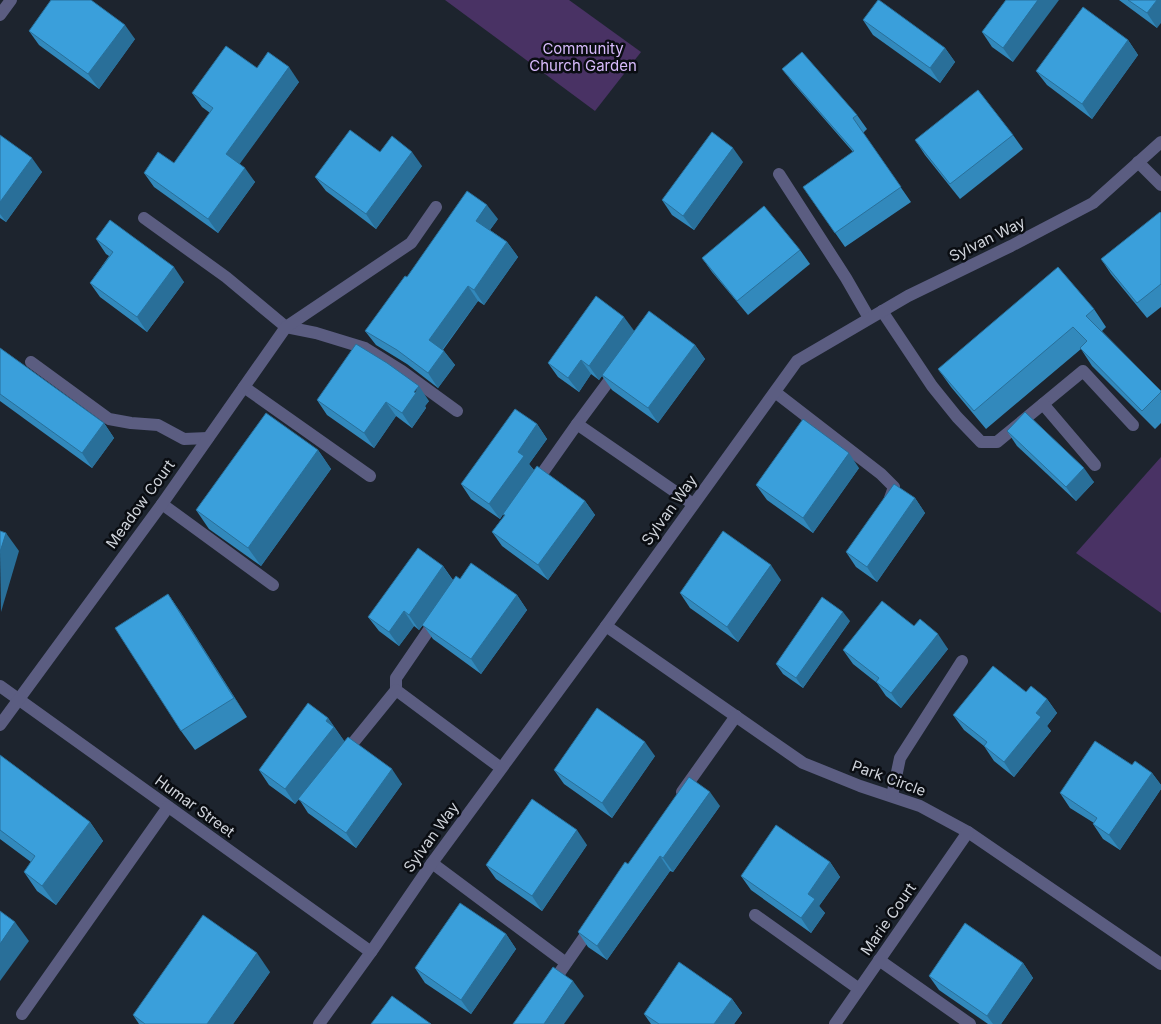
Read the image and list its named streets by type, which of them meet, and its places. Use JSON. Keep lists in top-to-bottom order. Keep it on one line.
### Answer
{"streets":{"street":["Sylvan Way","Meadow Court","Park Circle","Humar Street","Marie Court"]},"crossings":[["Sylvan Way","Park Circle"],["Sylvan Way","Humar Street"],["Meadow Court","Humar Street"],["Park Circle","Marie Court"]],"parks":["Community Church Garden"]}
